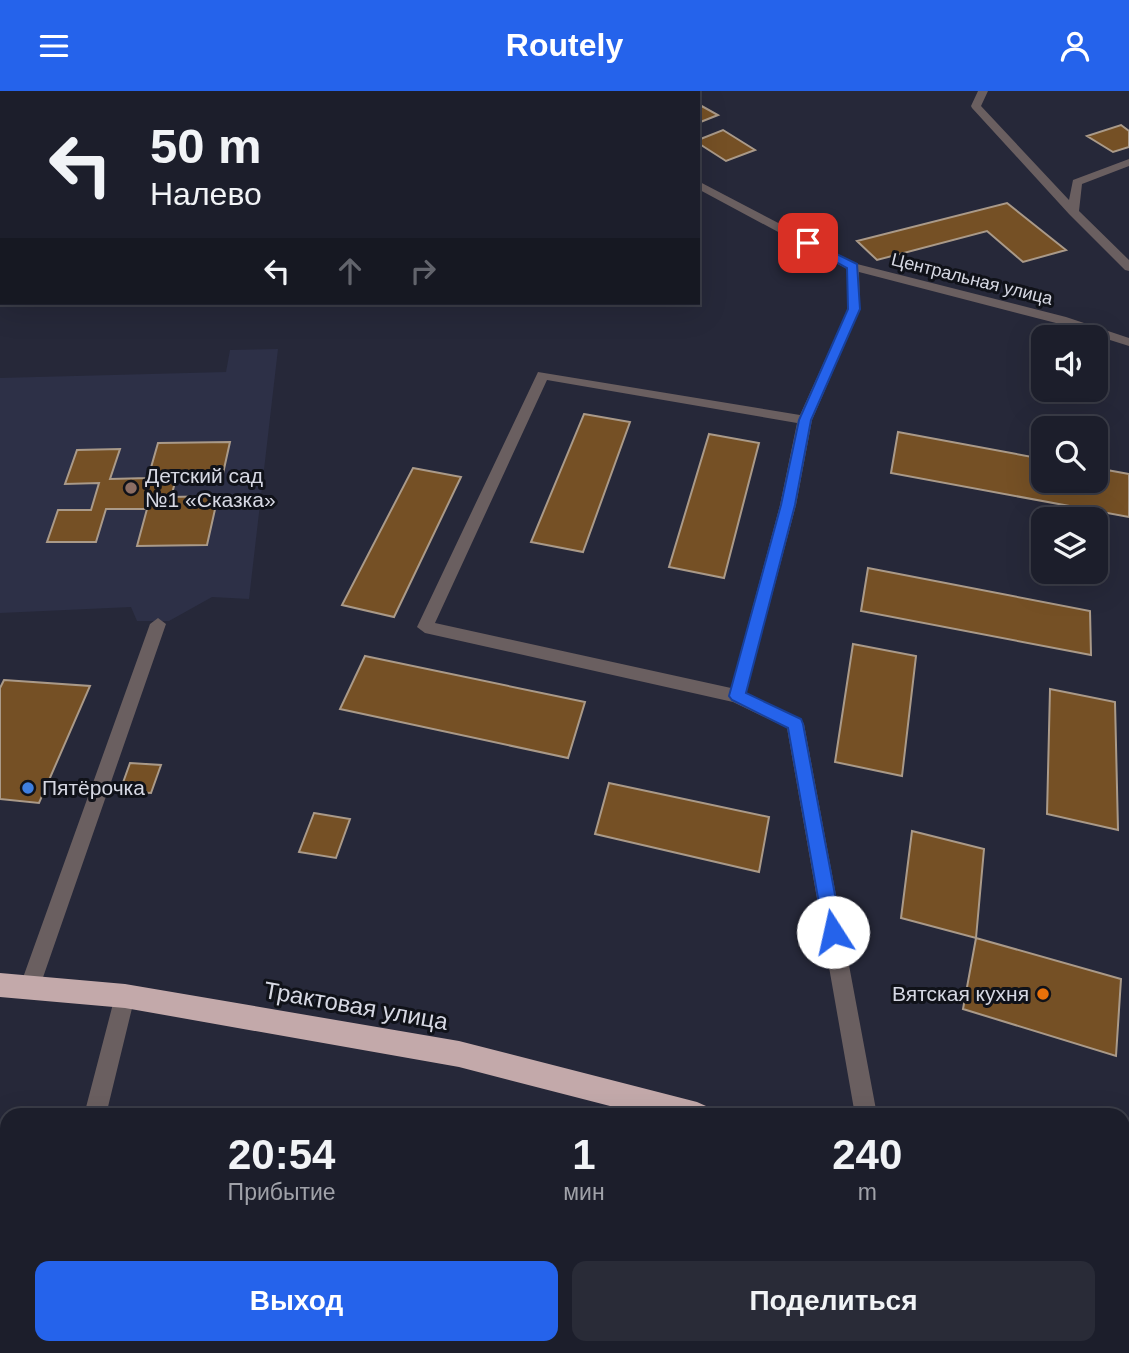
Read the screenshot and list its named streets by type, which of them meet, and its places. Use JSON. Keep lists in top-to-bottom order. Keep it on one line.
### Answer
{"streets":{"highway":["Трактовая улица"],"street":["Центральная улица"]},"places":["Детский сад №1 «Сказка»","Пятёрочка","Вятская кухня"],"page":{"header":"Routely","turn":["50 m","Налево"],"eta":["20:54","Прибытие","1","мин","240","m"],"buttons":["Выход","Поделиться"]}}
